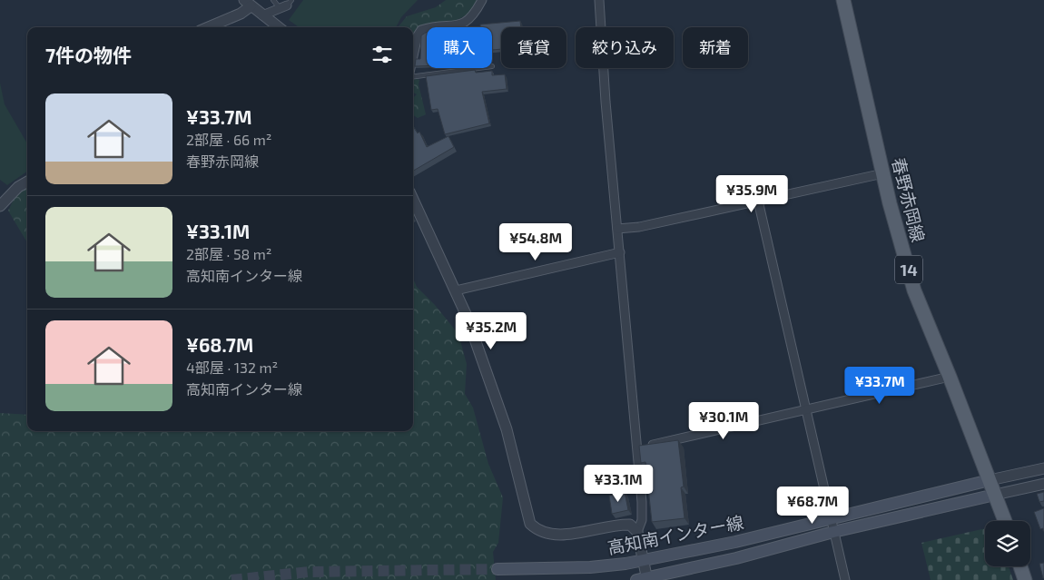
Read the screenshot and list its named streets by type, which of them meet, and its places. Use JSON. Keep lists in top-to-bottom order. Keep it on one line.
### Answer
{"streets":{"main road":["春野赤岡線","14","高知南インター線"]},"crossings":[["春野赤岡線","高知南インター線"]],"page":{"chip":["購入","賃貸","絞り込み","新着"],"heading":"7件の物件","list":[{"name":"¥33.7M","note":"2部屋 · 66 m² · 春野赤岡線"},{"name":"¥33.1M","note":"2部屋 · 58 m² · 高知南インター線"},{"name":"¥68.7M","note":"4部屋 · 132 m² · 高知南インター線"}],"price":["¥35.9M","¥54.8M","¥35.2M","¥33.7M","¥30.1M","¥33.1M","¥68.7M"]}}
